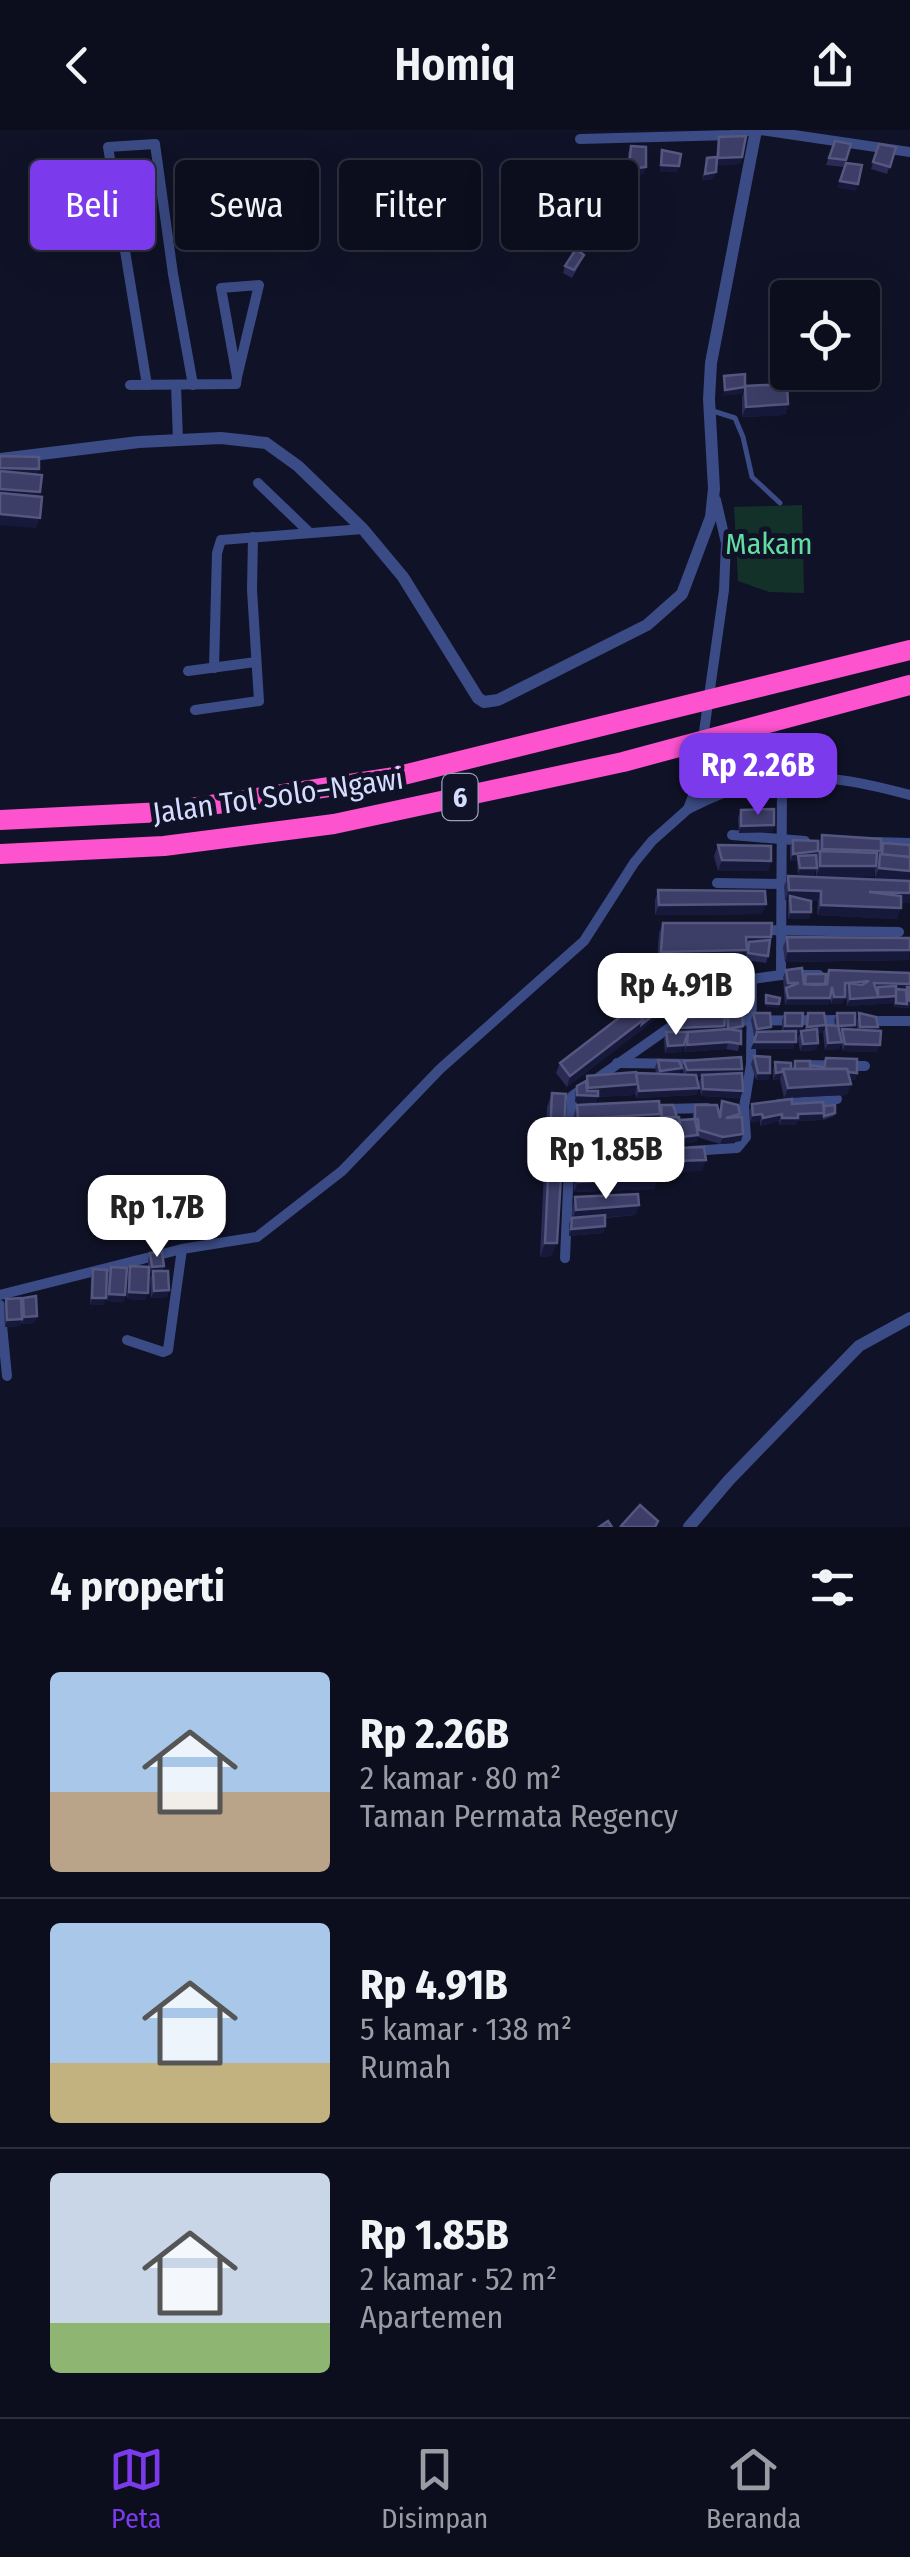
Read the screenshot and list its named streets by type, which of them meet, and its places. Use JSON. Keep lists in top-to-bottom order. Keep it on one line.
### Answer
{"streets":{"highway":["Jalan Tol Solo–Ngawi","6"]},"parks":["Makam"],"page":{"header":"Homiq","chip":["Beli","Sewa","Filter","Baru"],"price":["Rp 2.26B","Rp 4.91B","Rp 1.85B","Rp 1.7B"],"heading":"4 properti","list":[{"name":"Rp 2.26B","note":"2 kamar · 80 m² · Taman Permata Regency"},{"name":"Rp 4.91B","note":"5 kamar · 138 m² · Rumah"},{"name":"Rp 1.85B","note":"2 kamar · 52 m² · Apartemen"}],"tabs":["Peta","Disimpan","Beranda"]}}
